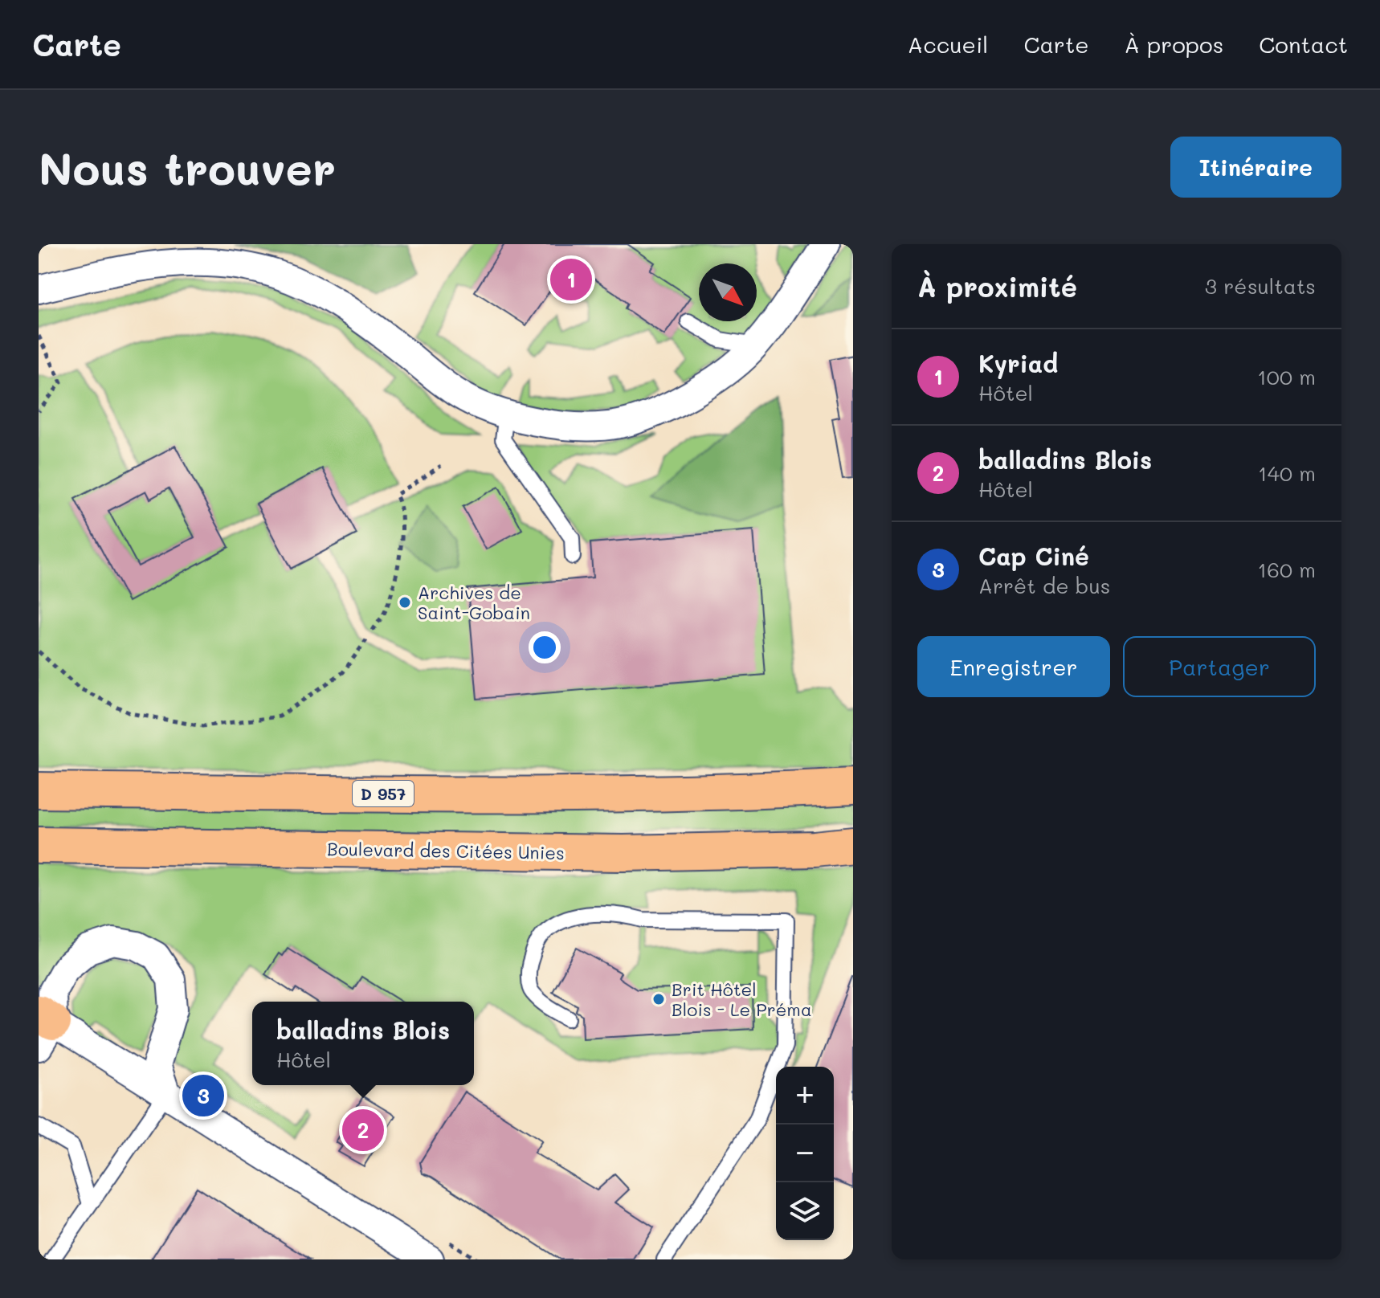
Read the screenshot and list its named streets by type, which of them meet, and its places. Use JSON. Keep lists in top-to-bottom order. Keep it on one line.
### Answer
{"streets":{"main road":["D 957","Boulevard des Citées Unies"]},"places":["Archives de Saint-Gobain","Brit Hôtel Blois - Le Préma"],"north":"bottom right","page":{"header":"Carte","nav":["Accueil","Carte","À propos","Contact"],"buttons":["Itinéraire",["Enregistrer","Partager"]],"title":"Nous trouver","heading":["À proximité","3 résultats"],"pins":["1","3","2"],"list":[{"mark":"1","name":"Kyriad","note":"Hôtel","value":"100 m"},{"mark":"2","name":"balladins Blois","note":"Hôtel","value":"140 m"},{"mark":"3","name":"Cap Ciné","note":"Arrêt de bus","value":"160 m"}],"popup":["balladins Blois","Hôtel"],"map_buttons":["+","−"]}}
